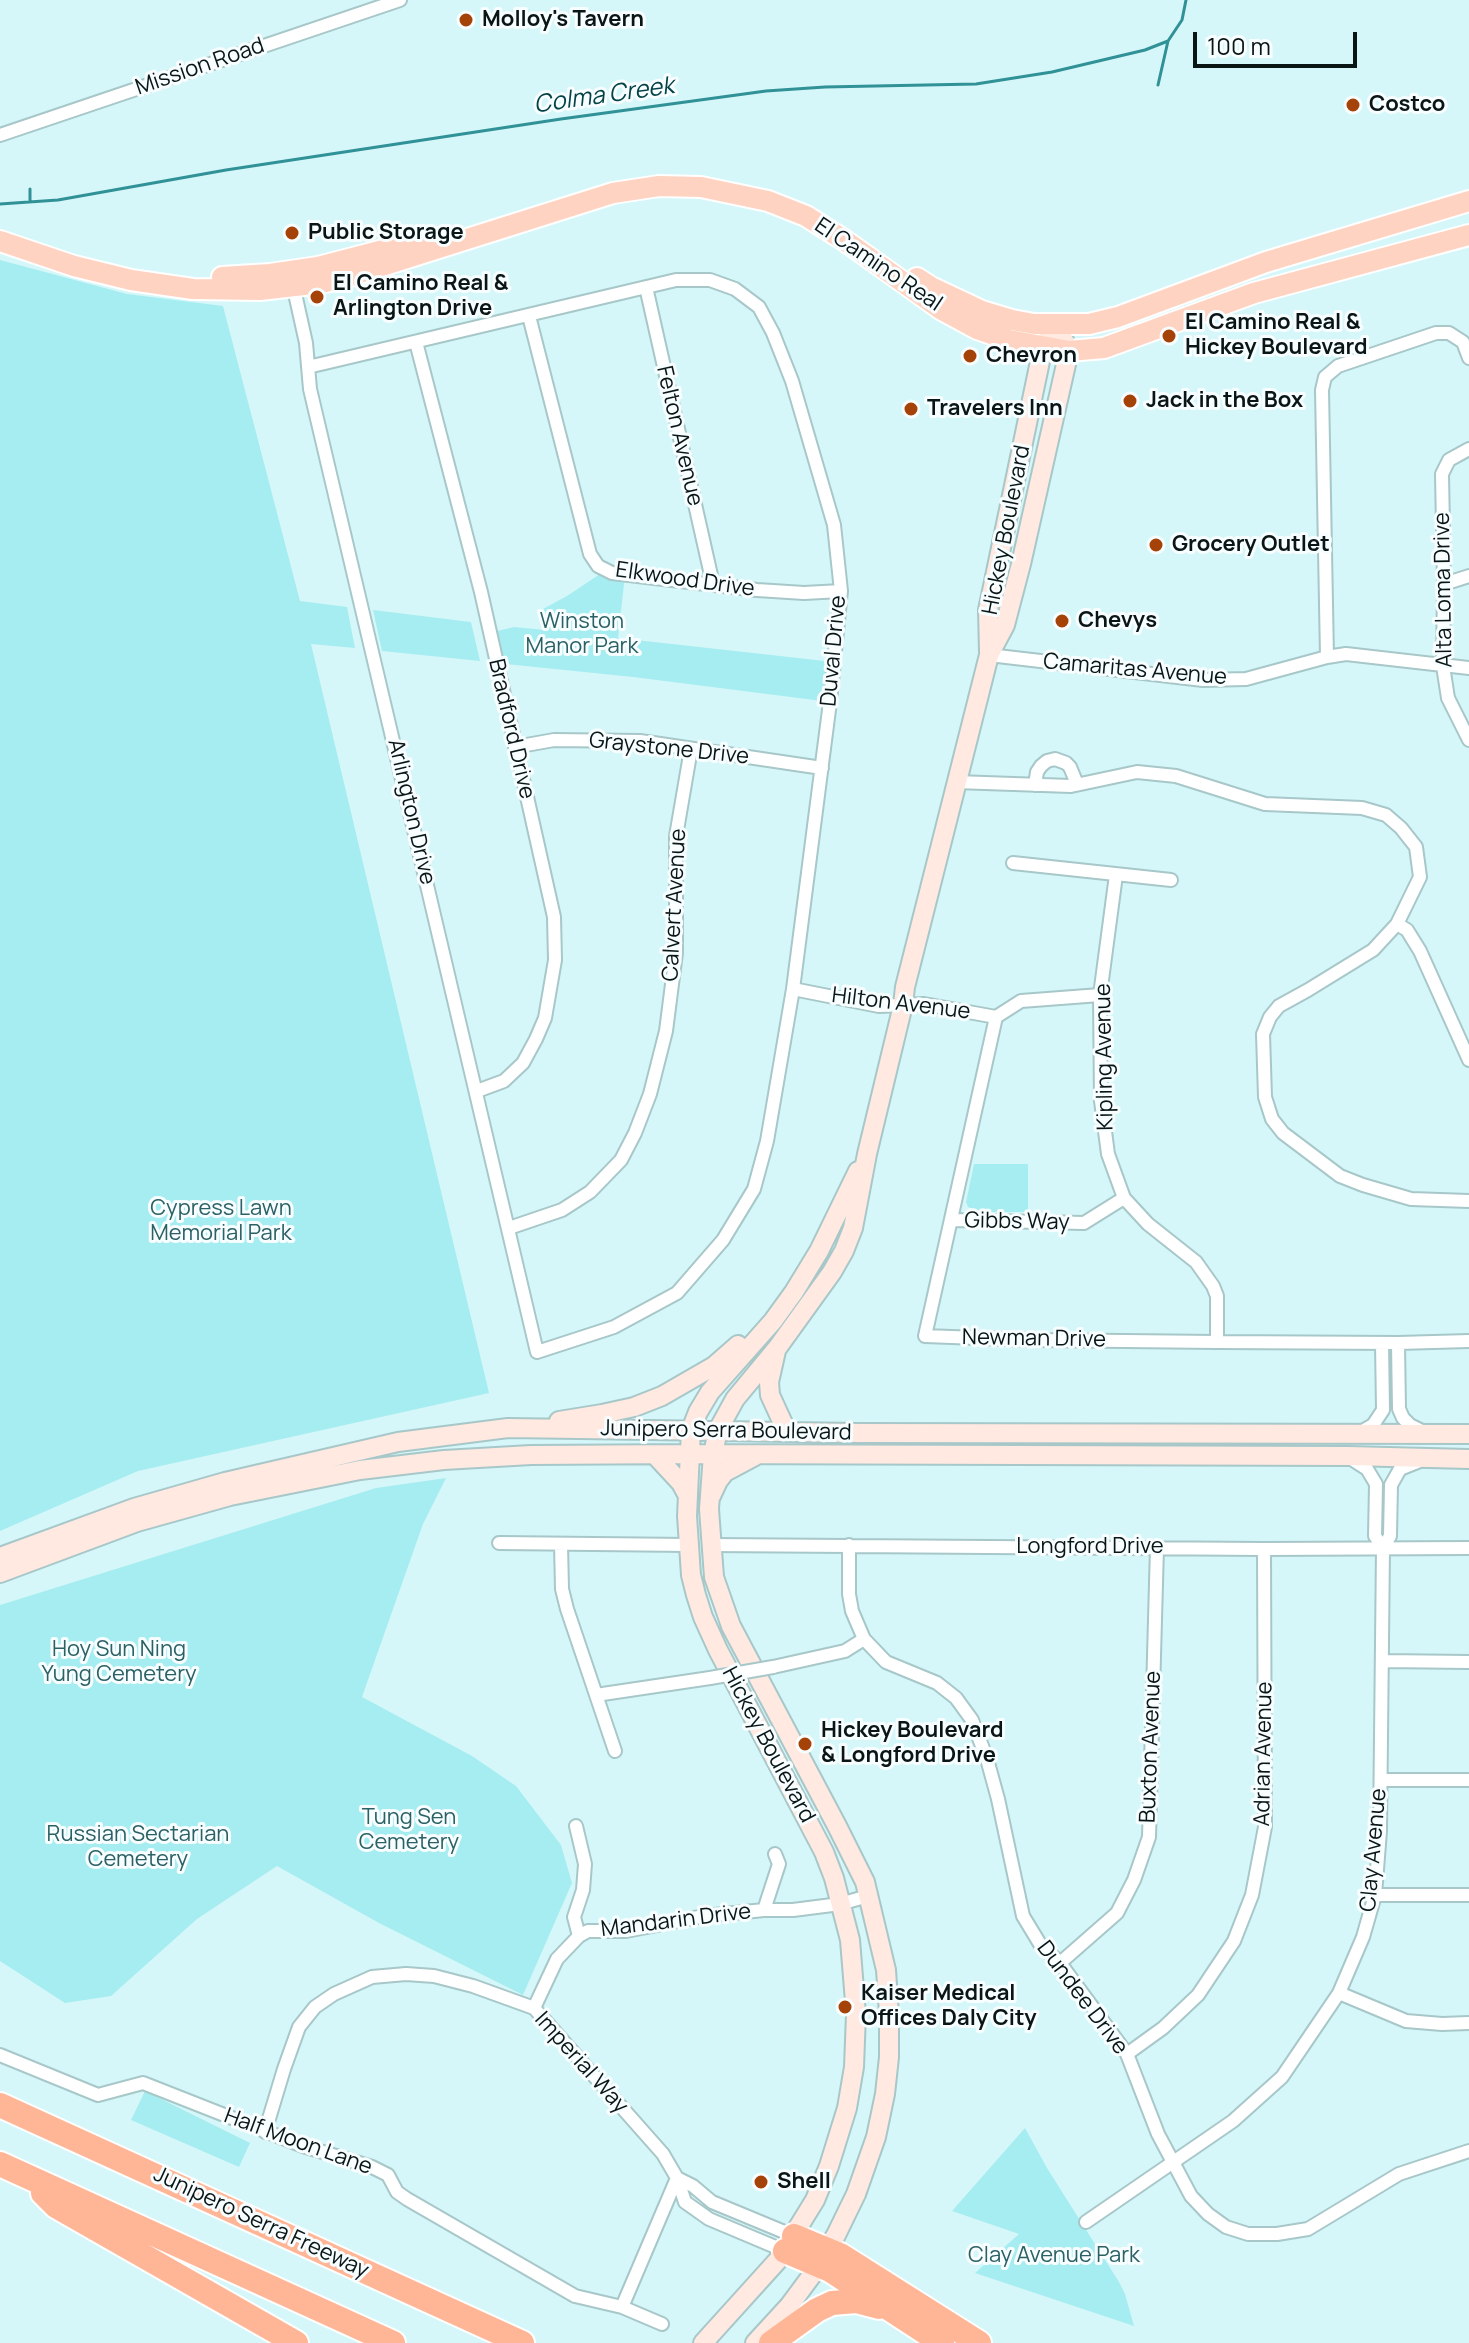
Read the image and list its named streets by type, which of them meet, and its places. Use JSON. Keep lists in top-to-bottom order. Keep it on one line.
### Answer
{"streets":{"highway":["Junipero Serra Freeway"],"main road":["El Camino Real","Hickey Boulevard","Junipero Serra Boulevard"],"street":["Mission Road","Felton Avenue","Elkwood Drive","Alta Loma Drive","Duval Drive","Camaritas Avenue","Bradford Drive","Graystone Drive","Arlington Drive","Calvert Avenue","Hilton Avenue","Kipling Avenue","Gibbs Way","Newman Drive","Longford Drive","Buxton Avenue","Adrian Avenue","Clay Avenue","Mandarin Drive","Dundee Drive","Imperial Way","Half Moon Lane"]},"crossings":[["El Camino Real","Hickey Boulevard"],["El Camino Real","Arlington Drive"],["Felton Avenue","Elkwood Drive"],["Felton Avenue","Duval Drive"],["Hickey Boulevard","Camaritas Avenue"],["Hickey Boulevard","Hilton Avenue"],["Hickey Boulevard","Junipero Serra Boulevard"],["Hickey Boulevard","Longford Drive"],["Hickey Boulevard","Mandarin Drive"],["Hickey Boulevard","Imperial Way"],["Elkwood Drive","Duval Drive"],["Alta Loma Drive","Camaritas Avenue"],["Duval Drive","Bradford Drive"],["Duval Drive","Graystone Drive"],["Duval Drive","Arlington Drive"],["Duval Drive","Hilton Avenue"],["Bradford Drive","Graystone Drive"],["Bradford Drive","Arlington Drive"],["Graystone Drive","Calvert Avenue"],["Arlington Drive","Calvert Avenue"],["Hilton Avenue","Kipling Avenue"],["Hilton Avenue","Newman Drive"],["Kipling Avenue","Gibbs Way"],["Kipling Avenue","Newman Drive"],["Gibbs Way","Newman Drive"],["Junipero Serra Boulevard","Clay Avenue"],["Longford Drive","Buxton Avenue"],["Longford Drive","Adrian Avenue"],["Longford Drive","Clay Avenue"],["Longford Drive","Dundee Drive"],["Buxton Avenue","Dundee Drive"],["Adrian Avenue","Dundee Drive"],["Clay Avenue","Dundee Drive"],["Mandarin Drive","Imperial Way"],["Imperial Way","Half Moon Lane"]],"water":["Colma Creek"],"parks":["Winston Manor Park","Cypress Lawn Memorial Park","Hoy Sun Ning Yung Cemetery","Tung Sen Cemetery","Russian Sectarian Cemetery","Clay Avenue Park"],"places":["Molloy's Tavern","Costco","Public Storage","El Camino Real & Arlington Drive","El Camino Real & Hickey Boulevard","Chevron","Jack in the Box","Travelers Inn","Grocery Outlet","Chevys","Hickey Boulevard & Longford Drive","Kaiser Medical Offices Daly City","Shell"],"scale_bar":"100 m"}
